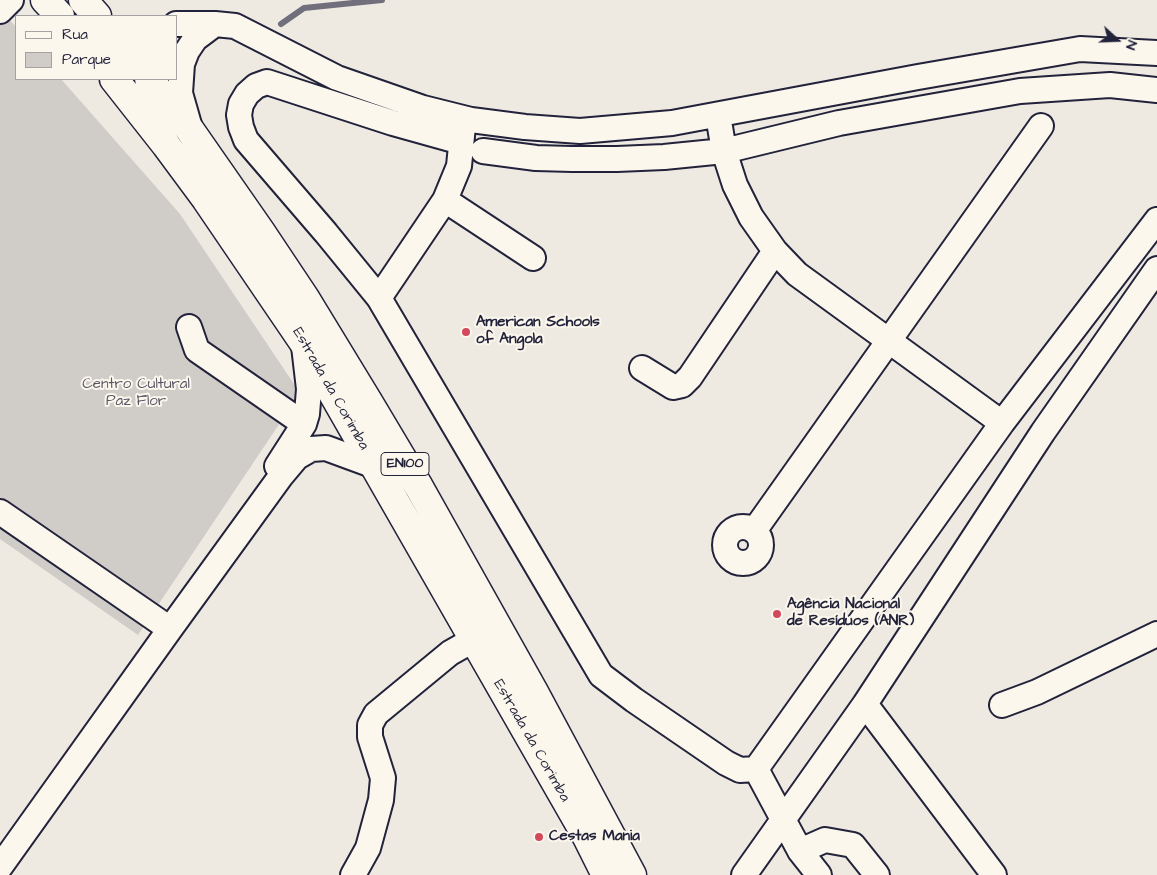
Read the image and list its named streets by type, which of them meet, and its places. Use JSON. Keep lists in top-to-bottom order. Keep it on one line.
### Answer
{"streets":{"main road":["Estrada da Corimba","EN100"]},"parks":["Centro Cultural Paz Flor"],"places":["American Schools of Angola","Agência Nacional de Resíduos (ANR)","Cestas Mania"],"legend":["Rua","Parque"],"north":"right"}
